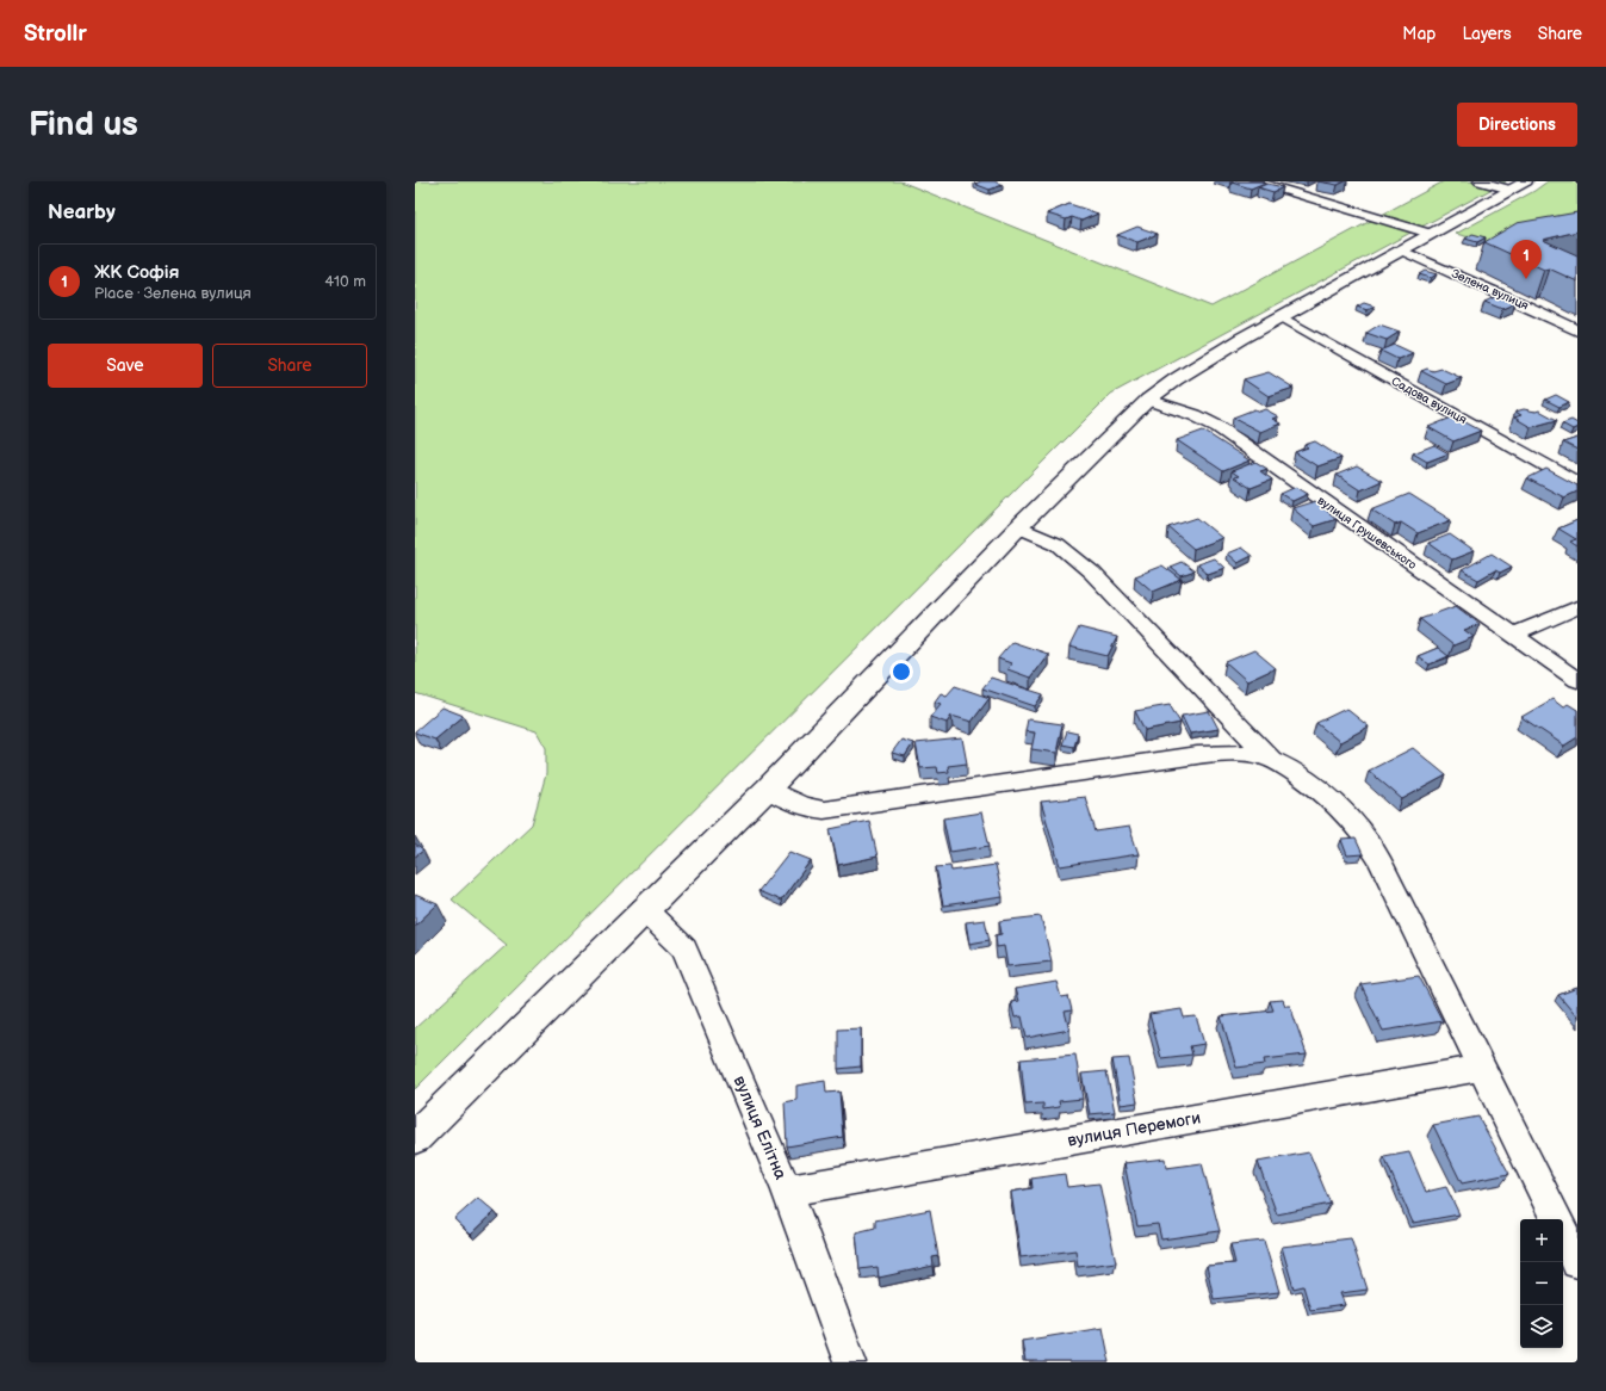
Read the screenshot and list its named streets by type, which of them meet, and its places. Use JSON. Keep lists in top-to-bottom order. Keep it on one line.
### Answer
{"streets":{"street":["Зелена вулиця","Садова вулиця","вулиця Грушевського","вулиця Елітна","вулиця Перемоги"]},"crossings":[["вулиця Елітна","вулиця Перемоги"]],"page":{"header":"Strollr","nav":["Map","Layers","Share"],"buttons":["Directions",["Save","Share"]],"title":"Find us","heading":"Nearby","pins":"1","list":[{"mark":"1","name":"ЖК Софія","note":"Place · Зелена вулиця","value":"410 m"}],"map_buttons":["+","−"]}}
